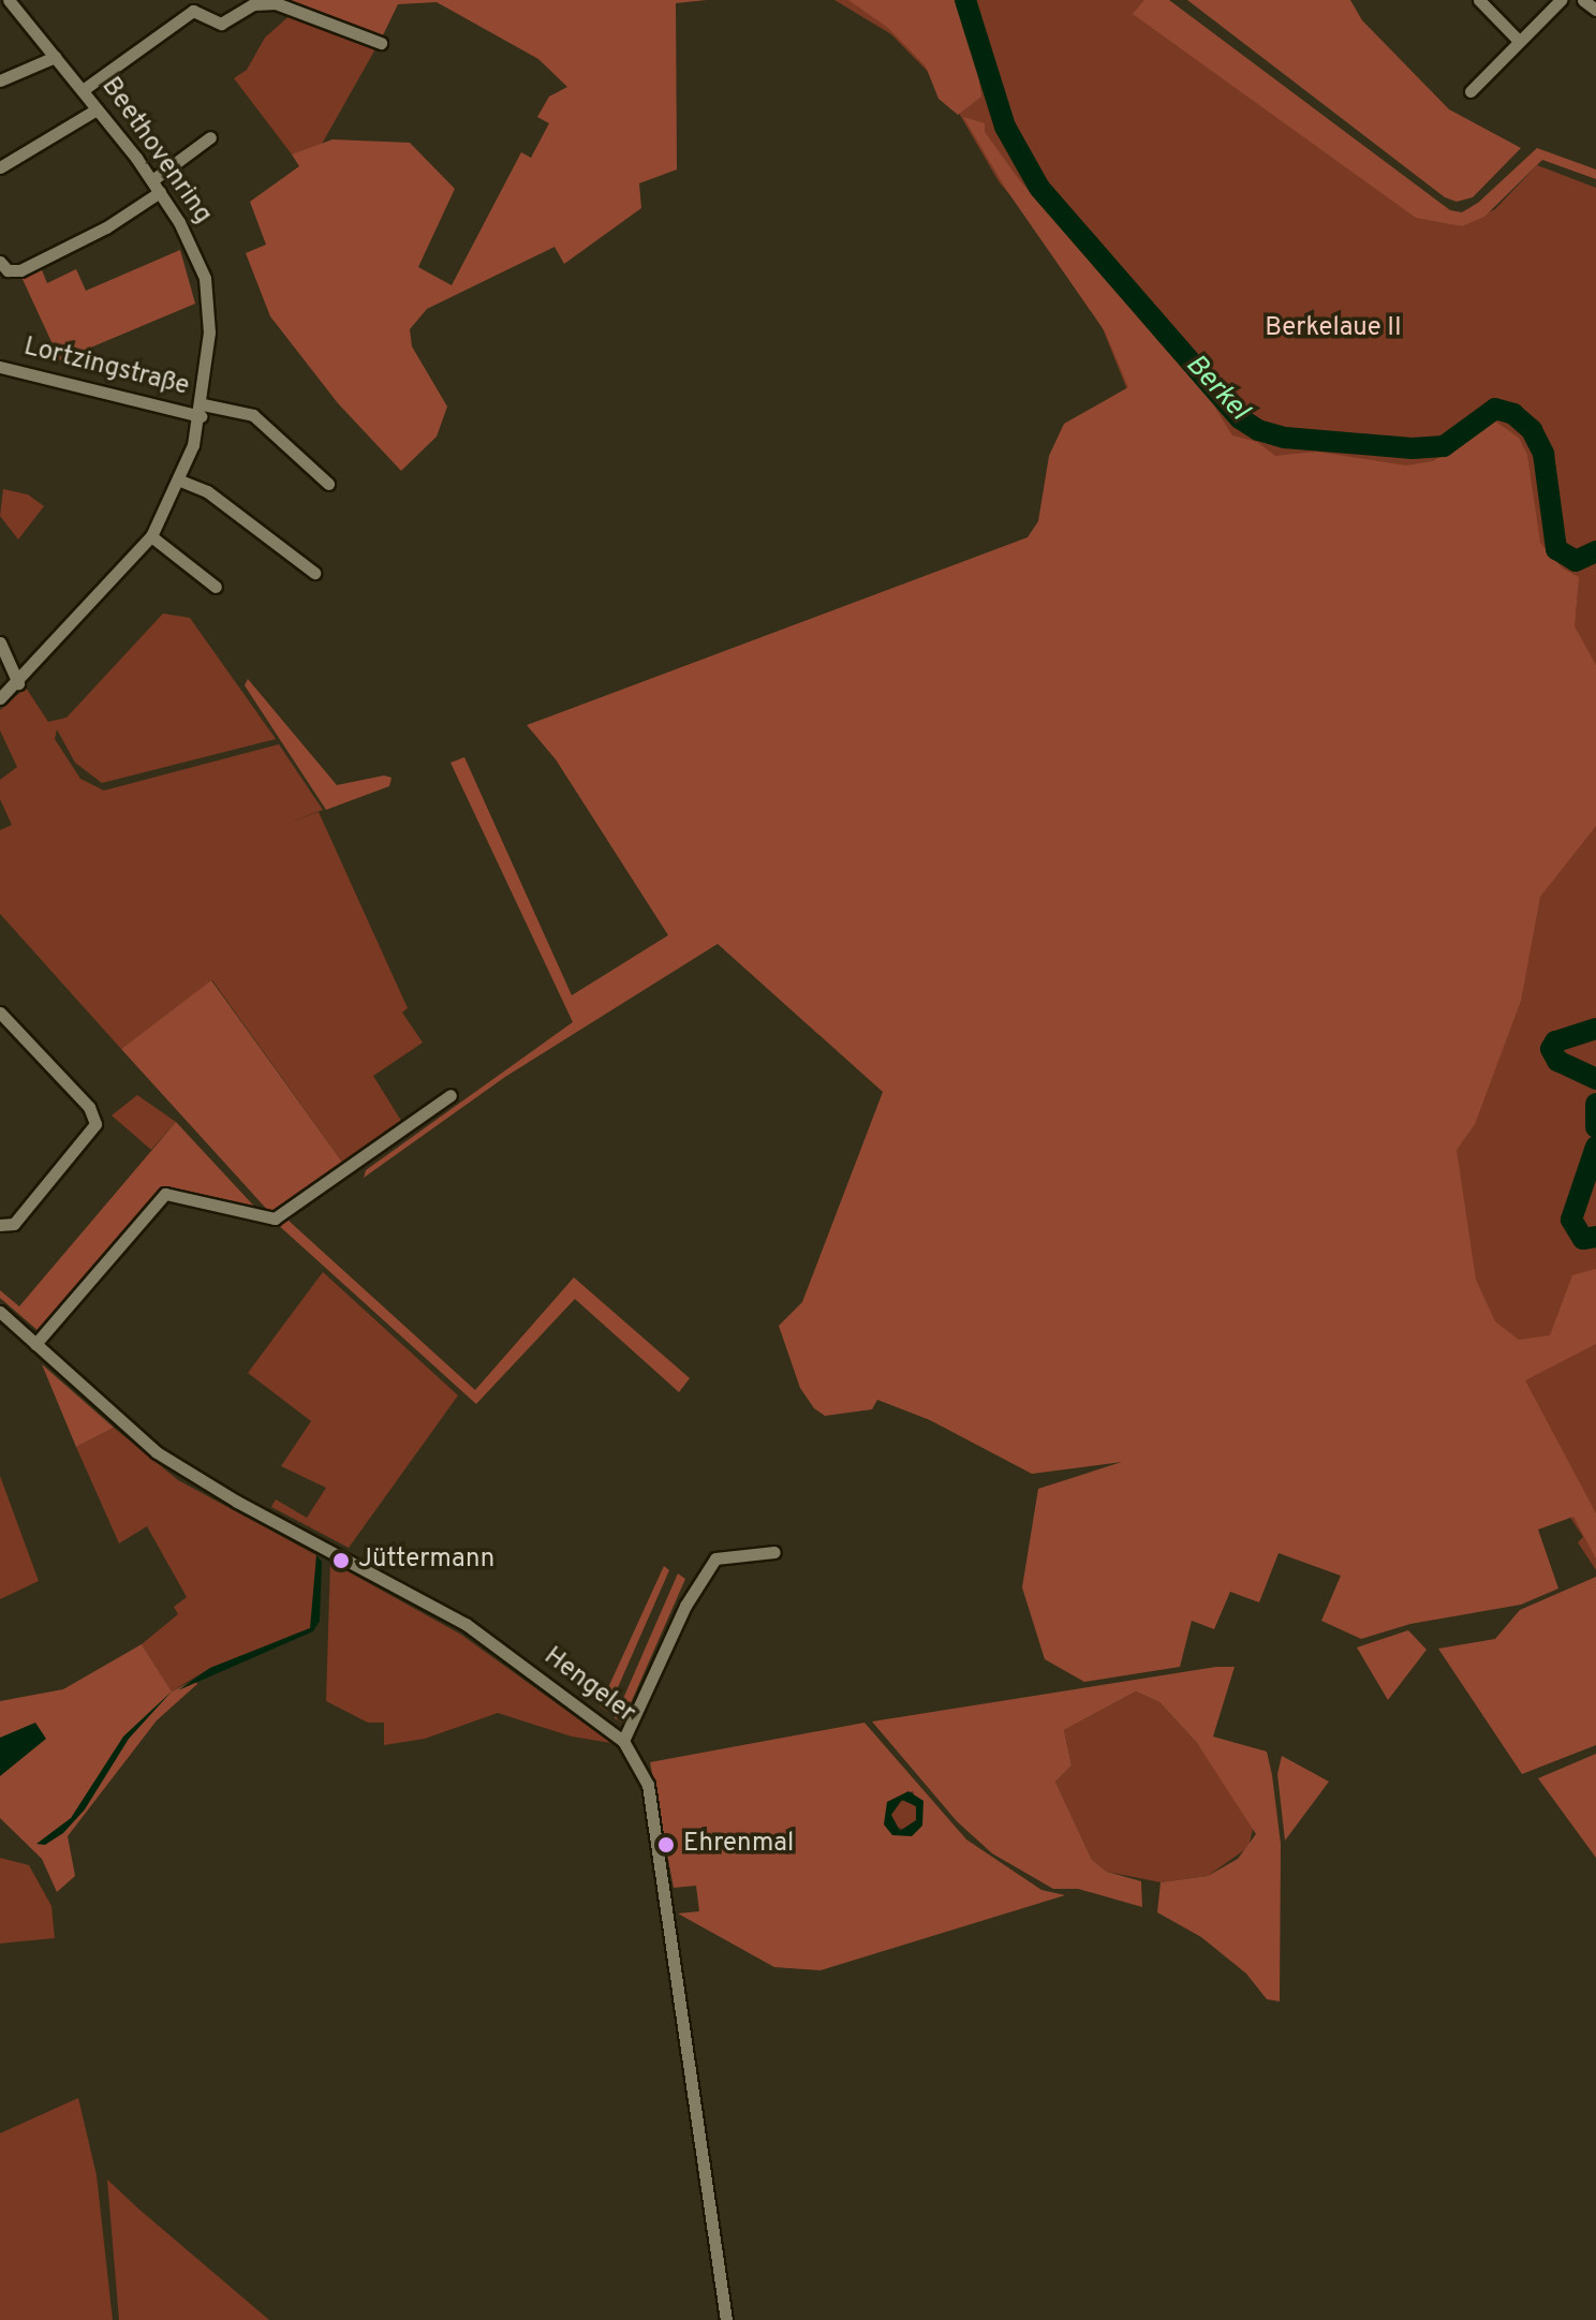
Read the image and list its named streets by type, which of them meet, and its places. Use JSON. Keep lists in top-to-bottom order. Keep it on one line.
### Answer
{"streets":{"street":["Beethovenring","Lortzingstraße","Hengeler"]},"crossings":[["Beethovenring","Lortzingstraße"]],"water":["Berkel"],"parks":["Berkelaue II"],"places":["Jüttermann","Ehrenmal"]}
